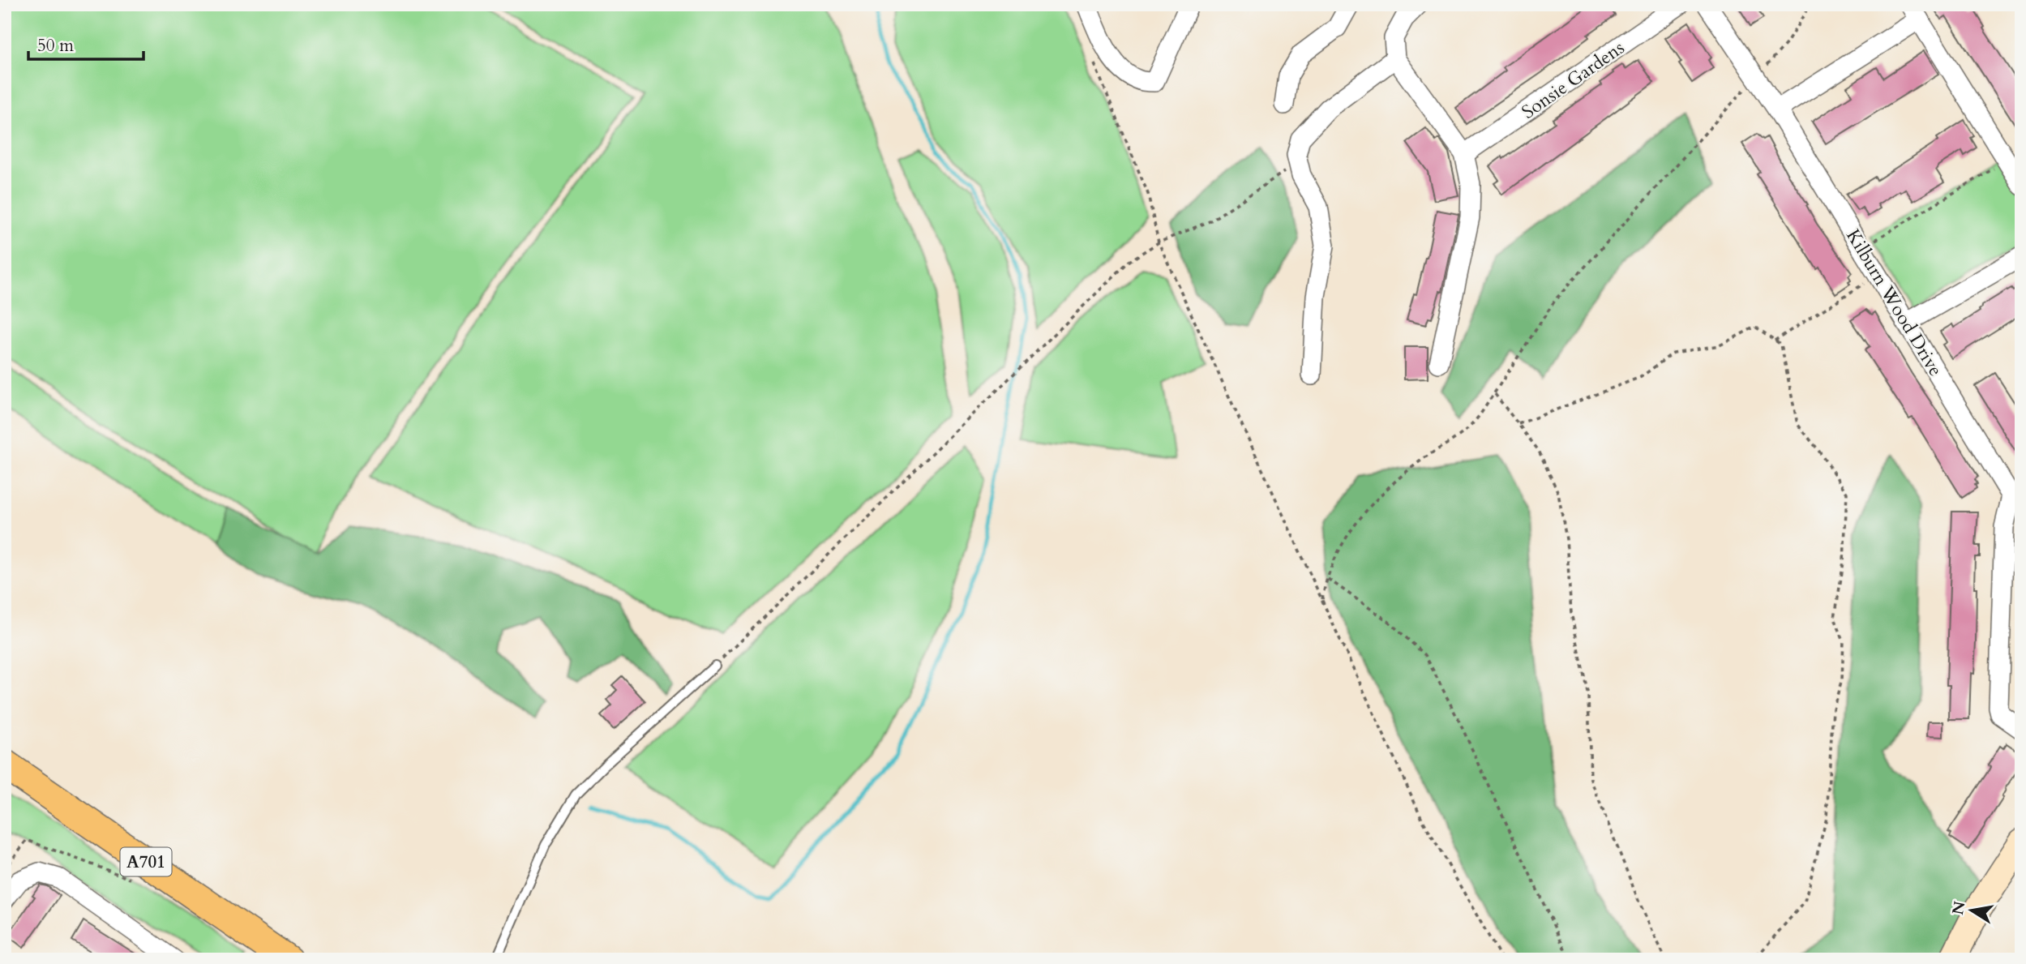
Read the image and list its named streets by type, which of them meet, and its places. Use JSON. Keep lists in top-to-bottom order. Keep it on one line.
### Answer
{"streets":{"main road":["A701"],"street":["Sonsie Gardens","Kilburn Wood Drive"]},"scale_bar":"50 m","north":"left"}
